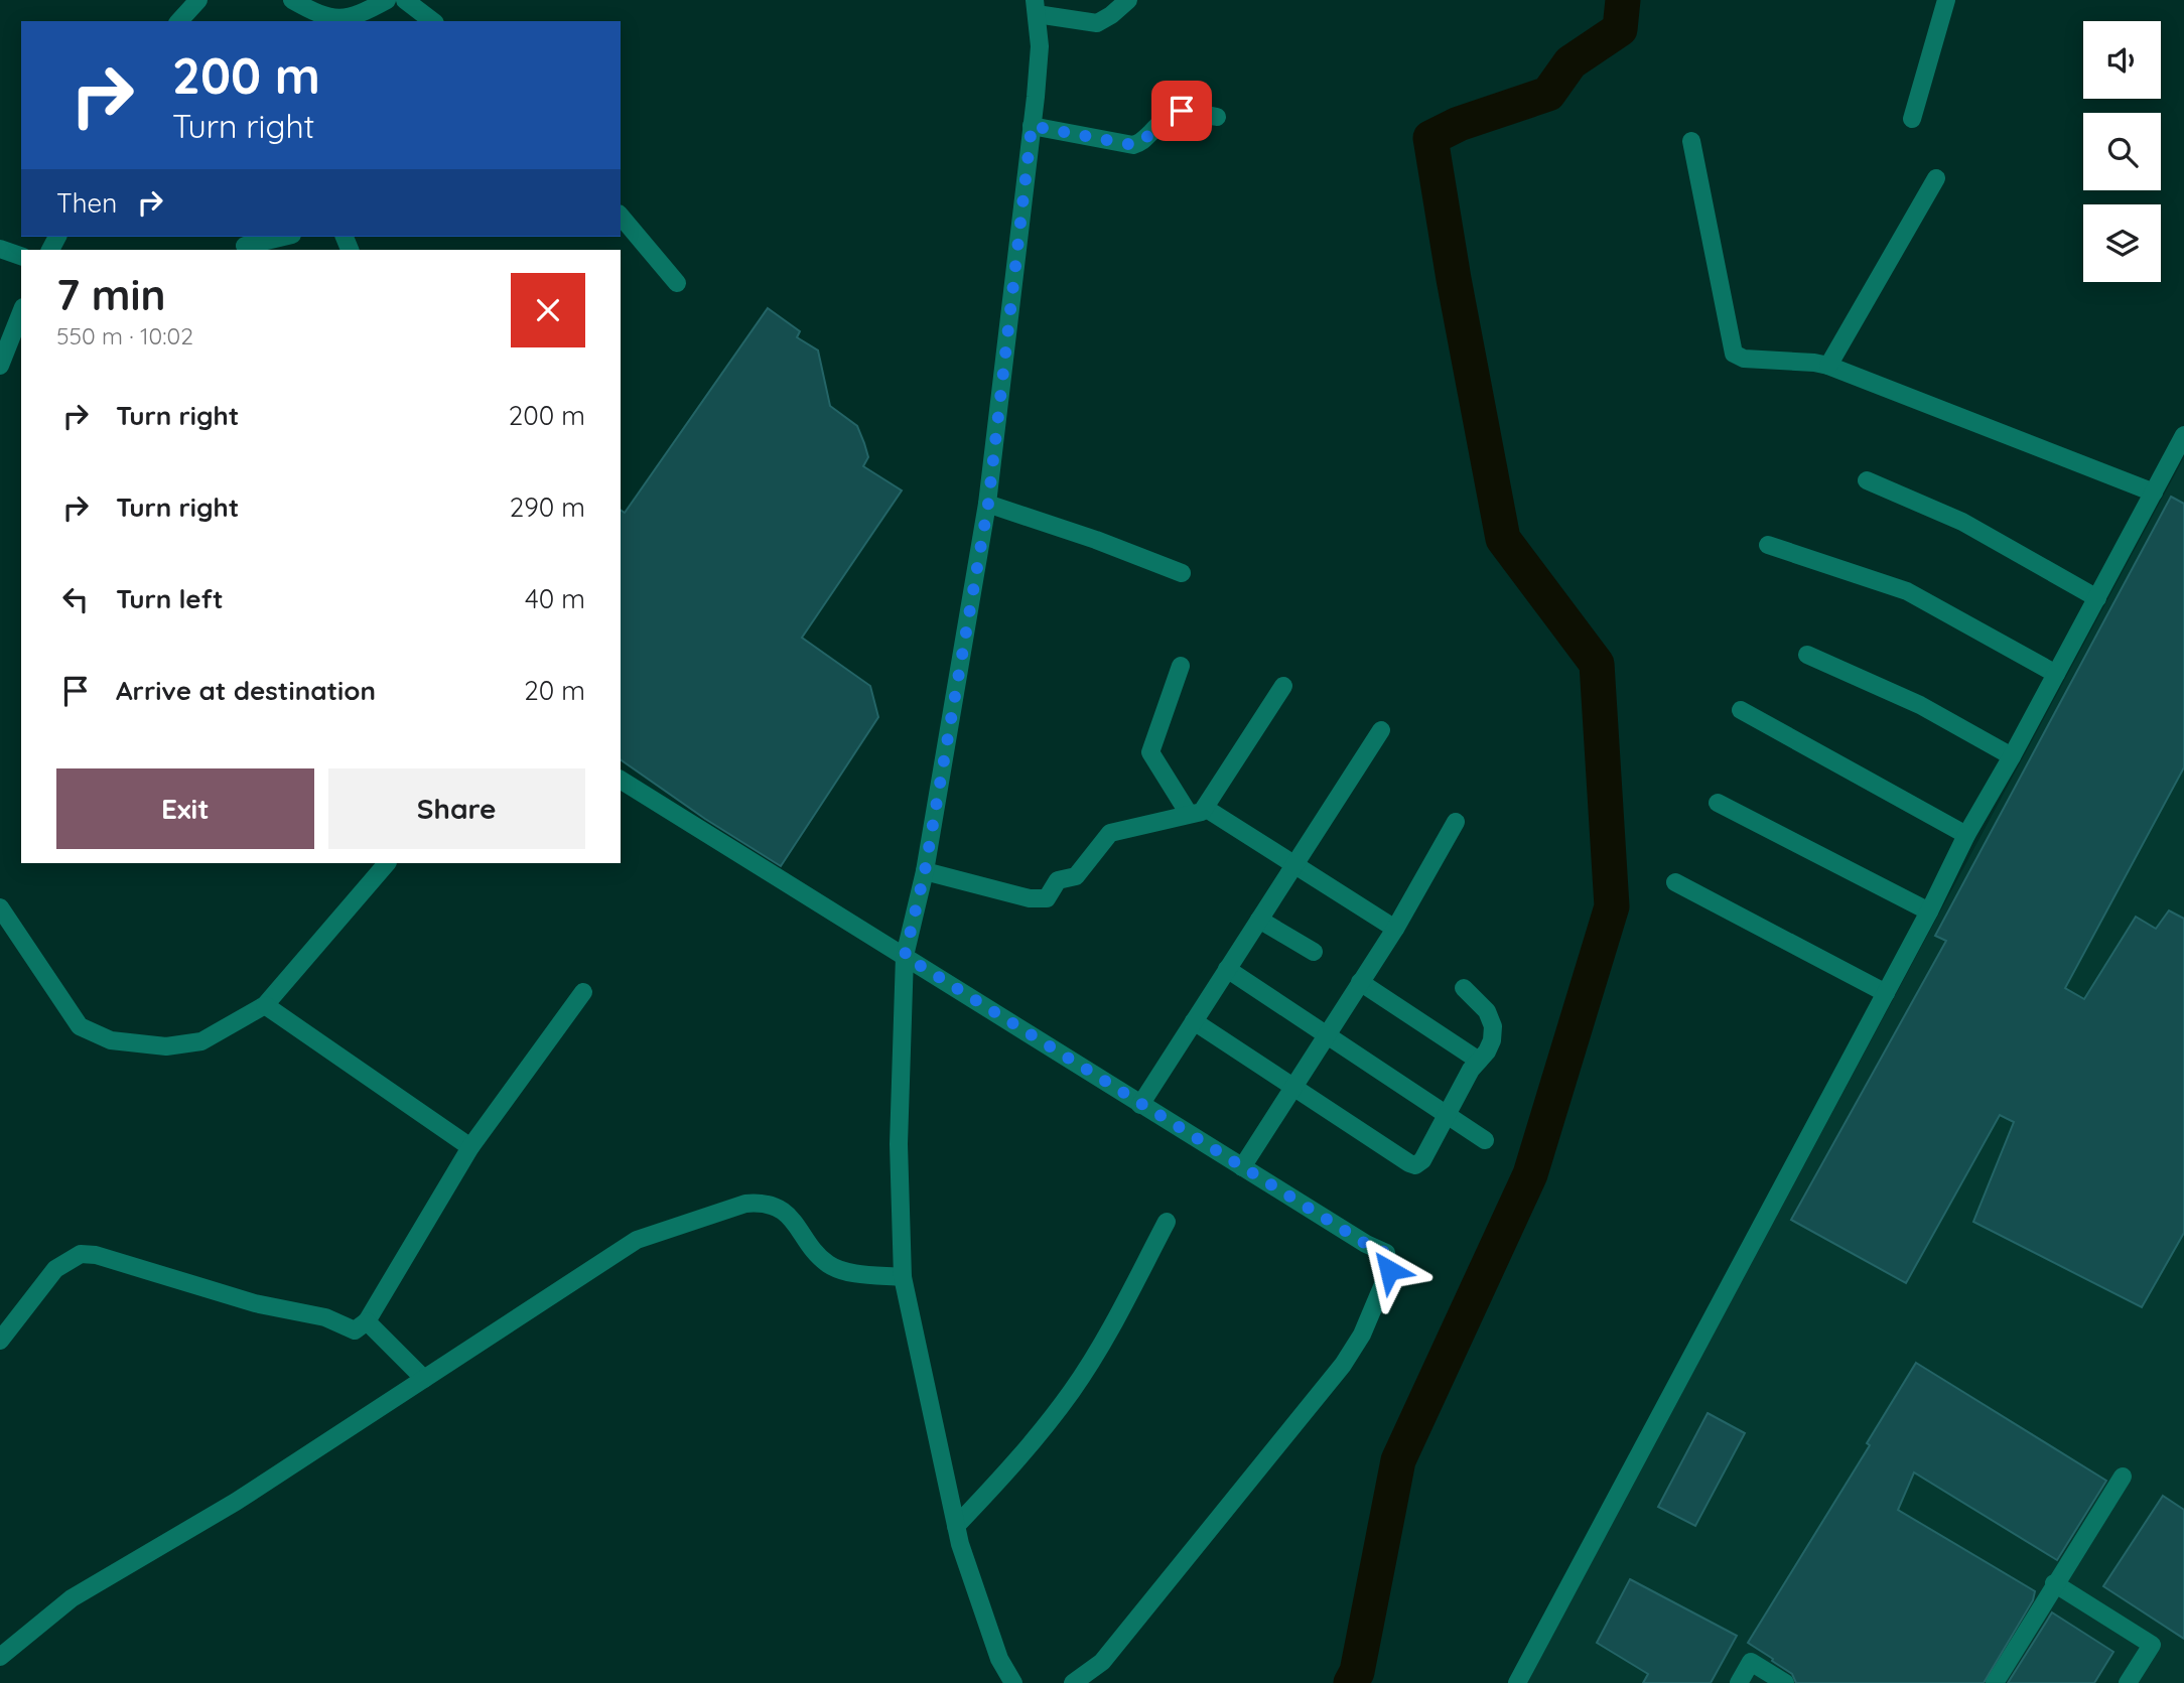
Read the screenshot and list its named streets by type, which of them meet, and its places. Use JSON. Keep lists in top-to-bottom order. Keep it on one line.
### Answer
{"page":{"turn":["200 m","Turn right"],"then":"Then","heading":["7 min","550 m · 10:02"],"list":[{"name":"Turn right","value":"200 m"},{"name":"Turn right","value":"290 m"},{"name":"Turn left","value":"40 m"},{"name":"Arrive at destination","value":"20 m"}],"buttons":["Exit","Share"]}}
